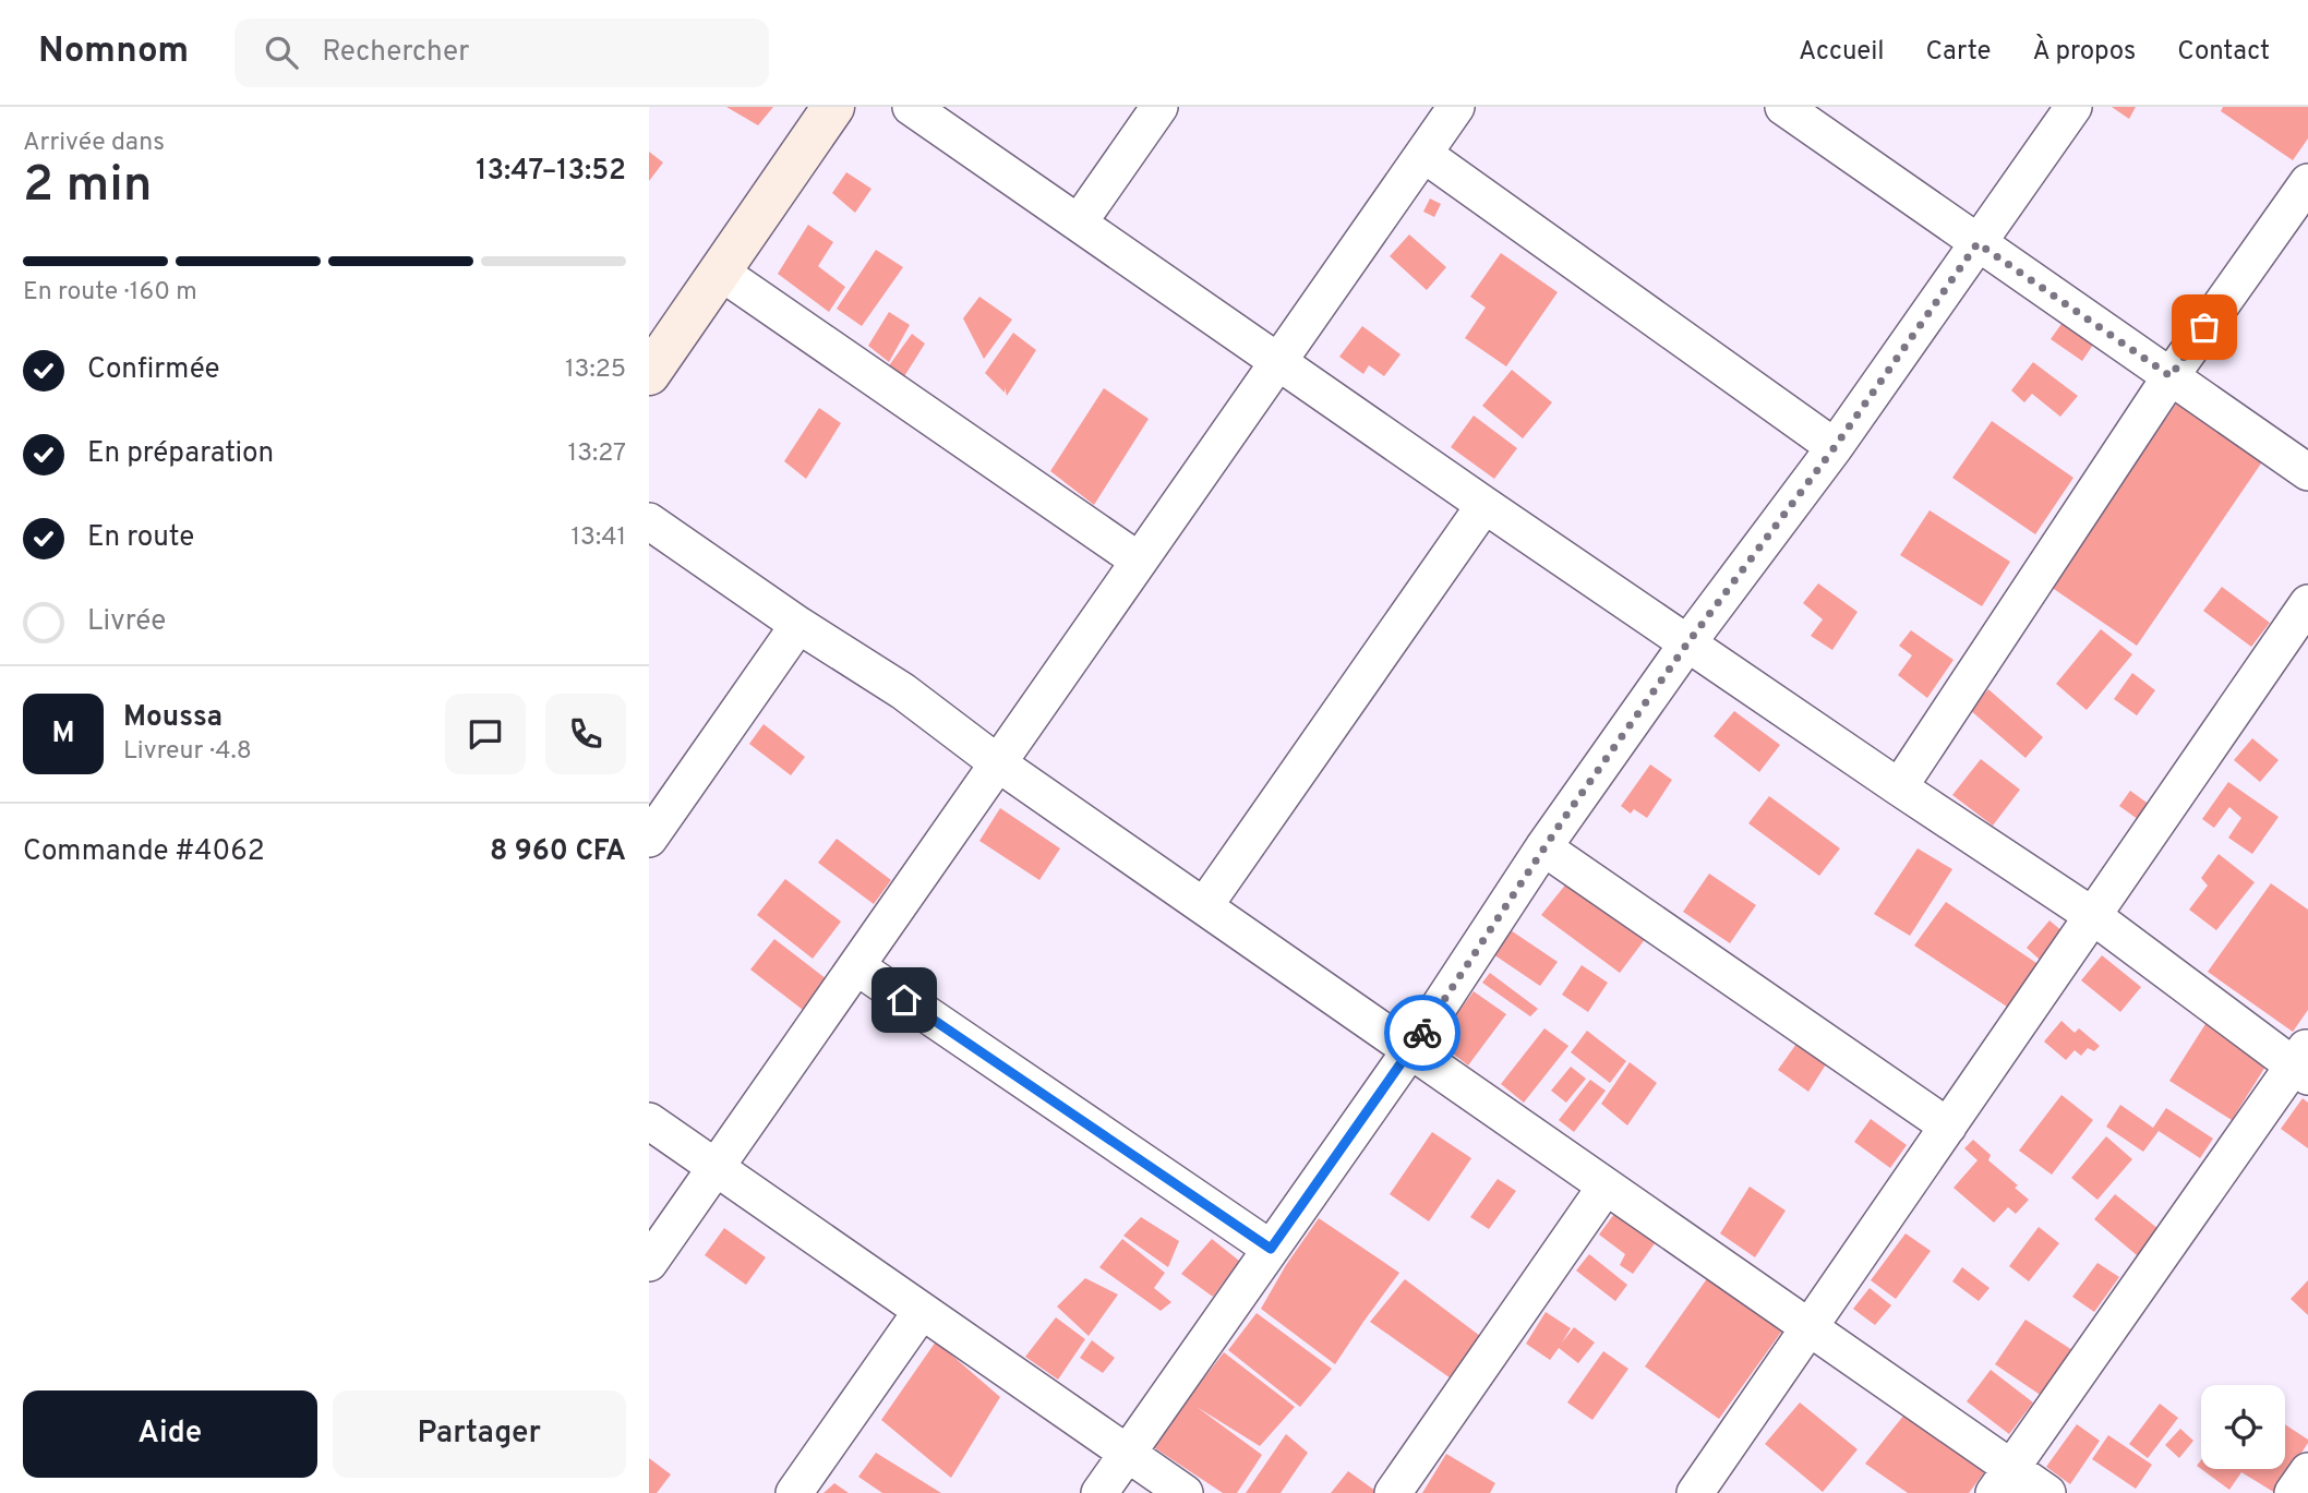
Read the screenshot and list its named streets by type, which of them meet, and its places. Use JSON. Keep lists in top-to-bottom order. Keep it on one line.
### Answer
{"page":{"header":"Nomnom","search":"Rechercher","nav":["Accueil","Carte","À propos","Contact"],"heading":["2 min","Arrivée dans","13:47–13:52"],"panel":["Moussa","Livreur · 4.8","Commande #4062","8 960 CFA"],"bar":"En route · 160 m","list":[["Confirmée","13:25"],["En préparation","13:27"],["En route","13:41"],"Livrée"],"round":"M","buttons":["Aide","Partager"]}}
